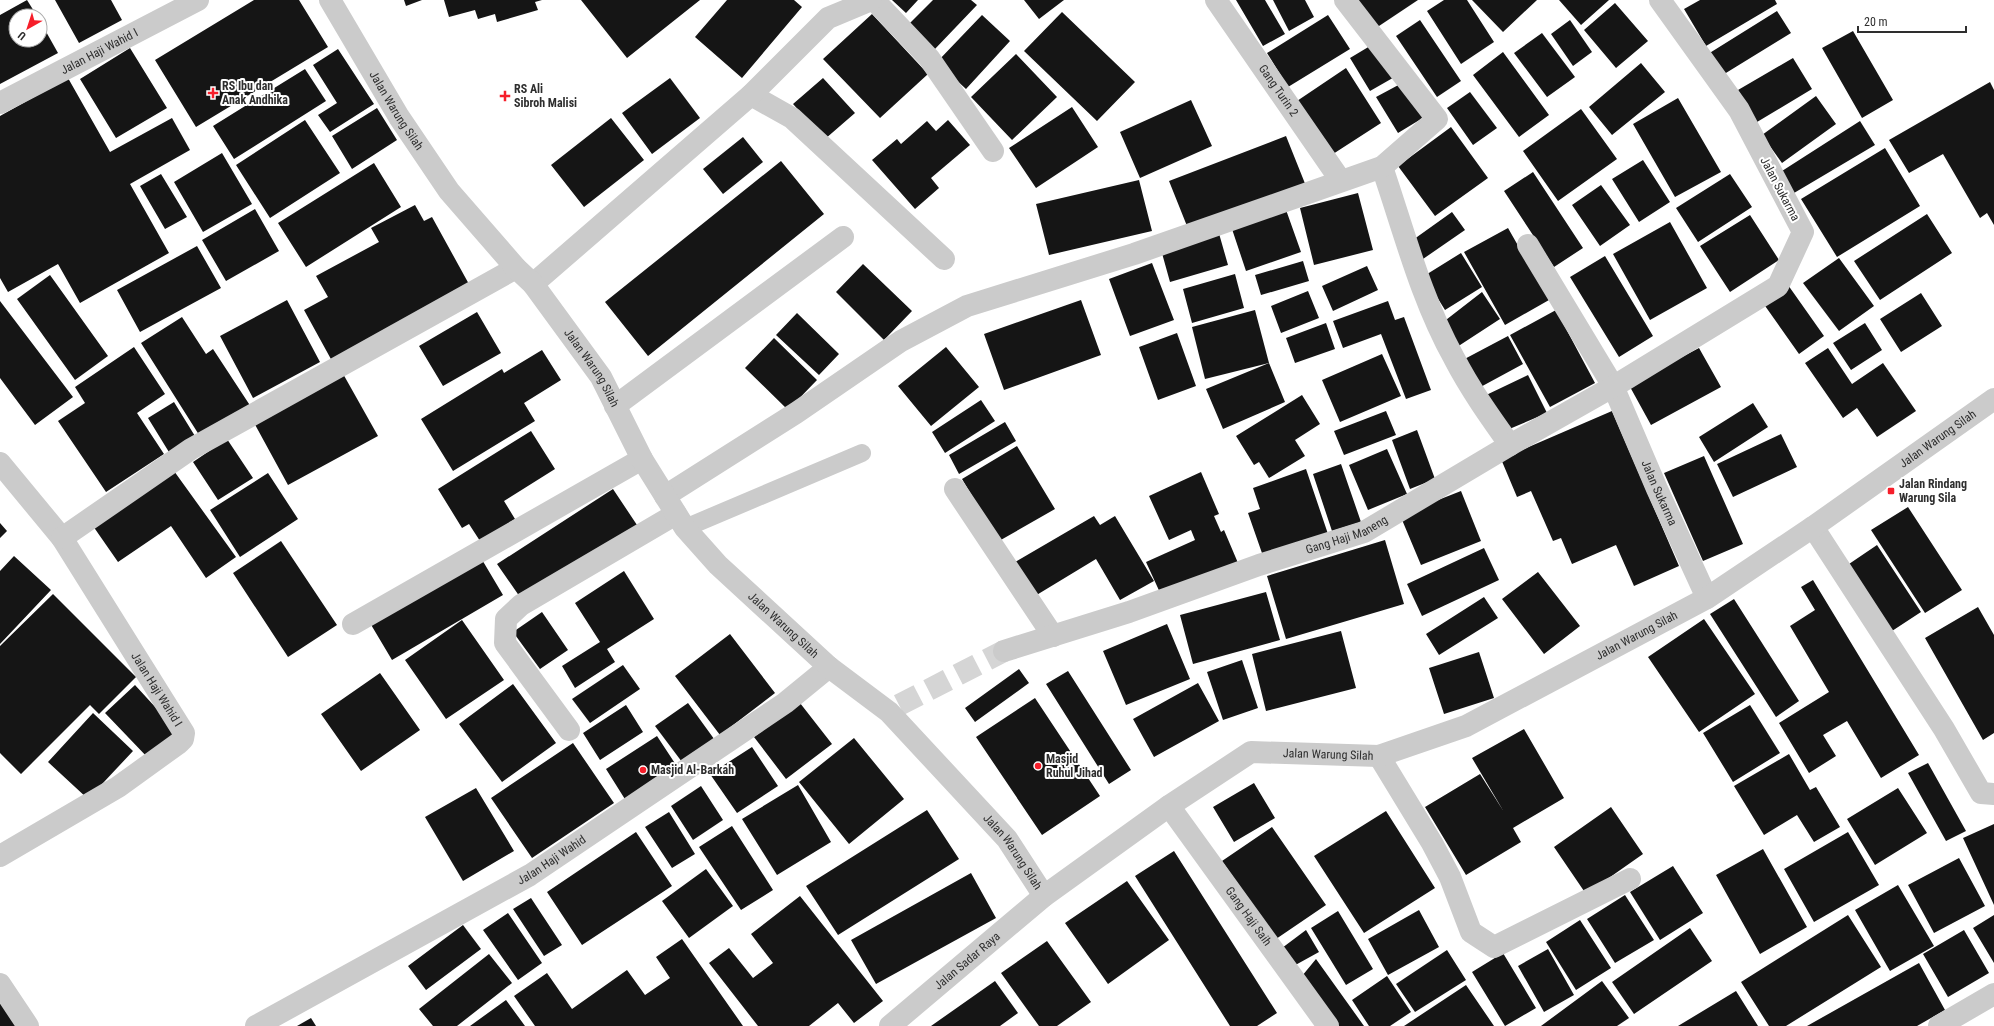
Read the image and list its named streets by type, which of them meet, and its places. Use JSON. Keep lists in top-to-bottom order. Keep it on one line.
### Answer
{"streets":{"street":["Jalan Haji Wahid I","Gang Turin 2","Jalan Warung Silah","Jalan Sukarma","Gang Haji Maneng","Jalan Haji Wahid","Gang Haji Saih","Jalan Sadar Raya"]},"crossings":[["Jalan Warung Silah","Jalan Sukarma"],["Jalan Warung Silah","Jalan Haji Wahid"],["Jalan Warung Silah","Gang Haji Saih"],["Jalan Warung Silah","Jalan Sadar Raya"],["Jalan Sukarma","Gang Haji Maneng"]],"places":{"health":["RS Ibu dan Anak Andhika","RS Ali Sibroh Malisi"],"transit":["Jalan Rindang Warung Sila"],"other":["Masjid Ruhul Jihad","Masjid Al-Barkah"]},"scale_bar":"20 m","north":"bottom left"}
